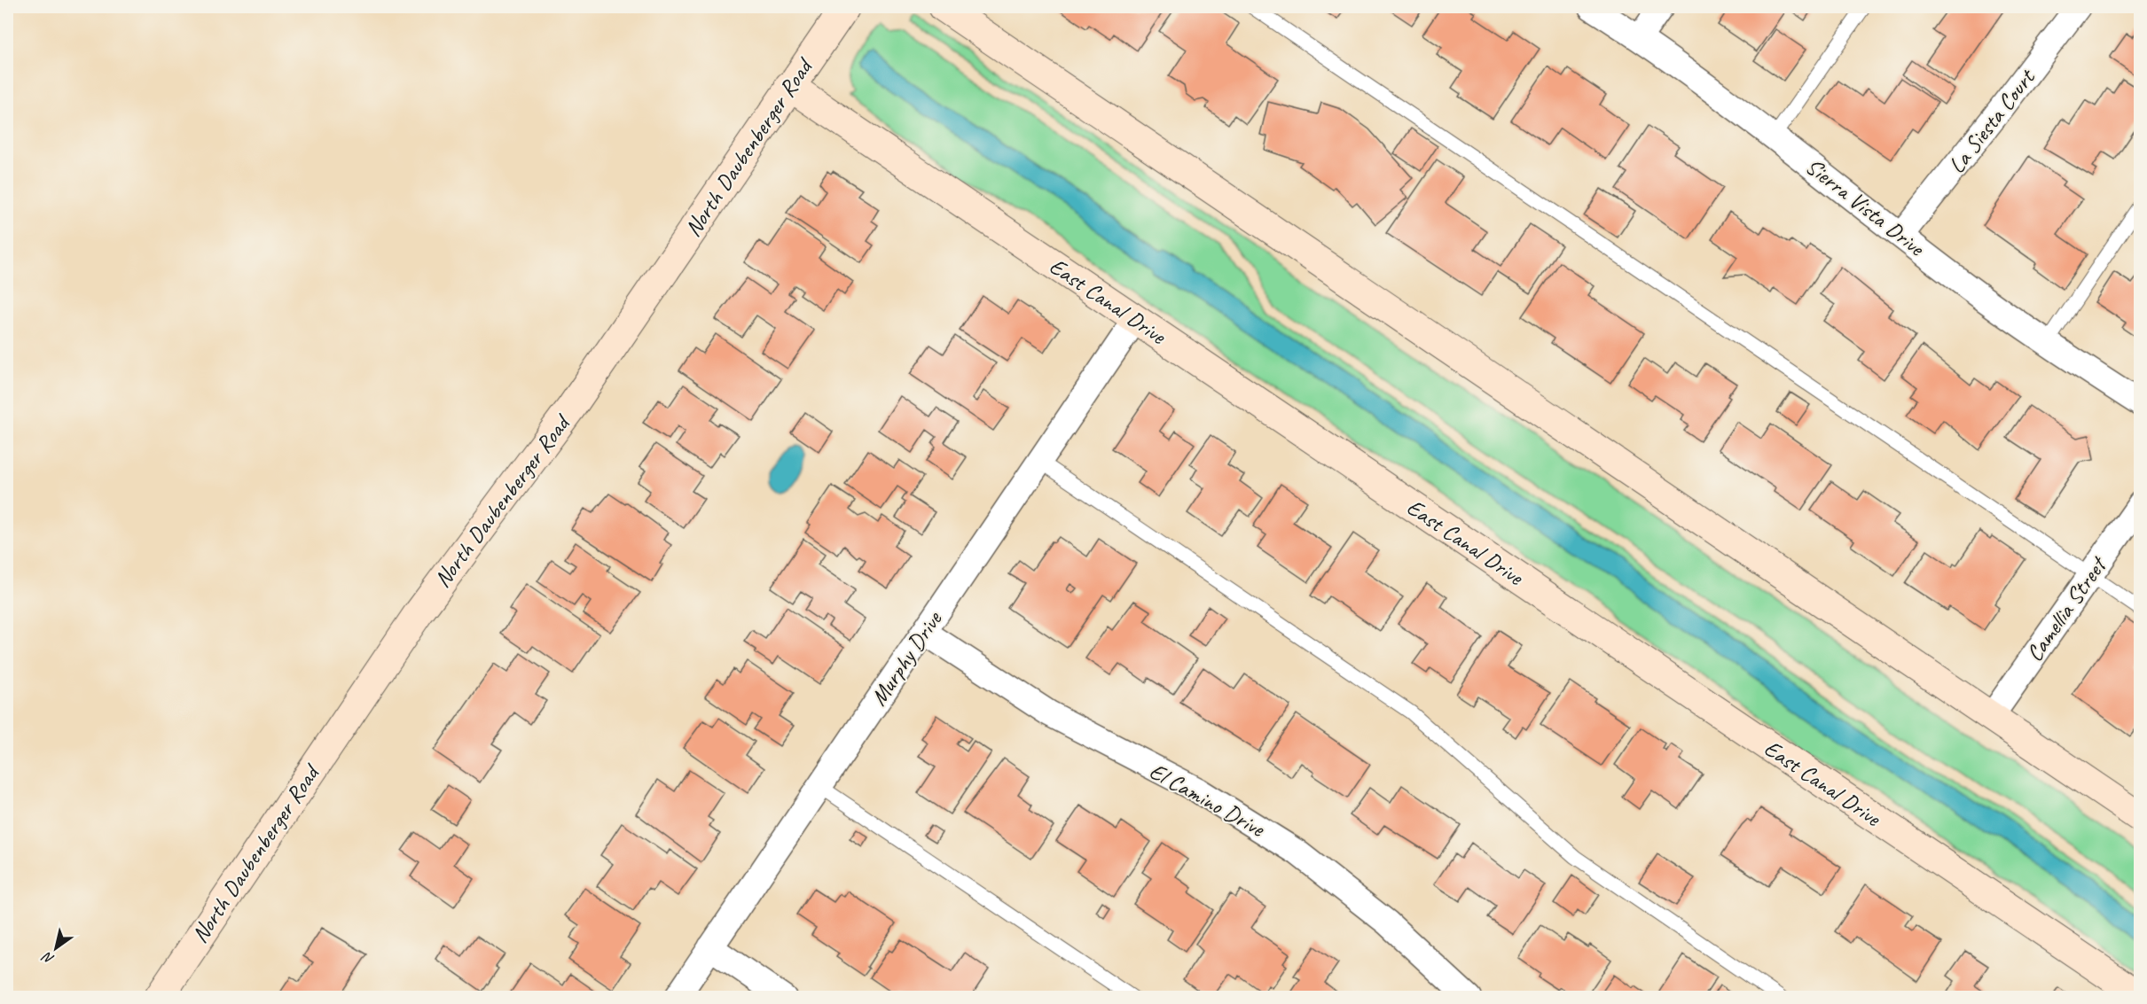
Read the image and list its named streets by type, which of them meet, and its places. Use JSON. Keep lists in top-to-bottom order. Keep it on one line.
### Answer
{"streets":{"main road":["North Daubenberger Road","East Canal Drive"],"street":["La Siesta Court","Sierra Vista Drive","Camellia Street","Murphy Drive","El Camino Drive"]},"crossings":[["La Siesta Court","Sierra Vista Drive"],["North Daubenberger Road","East Canal Drive"],["East Canal Drive","Murphy Drive"],["Murphy Drive","El Camino Drive"]],"north":"bottom left"}
